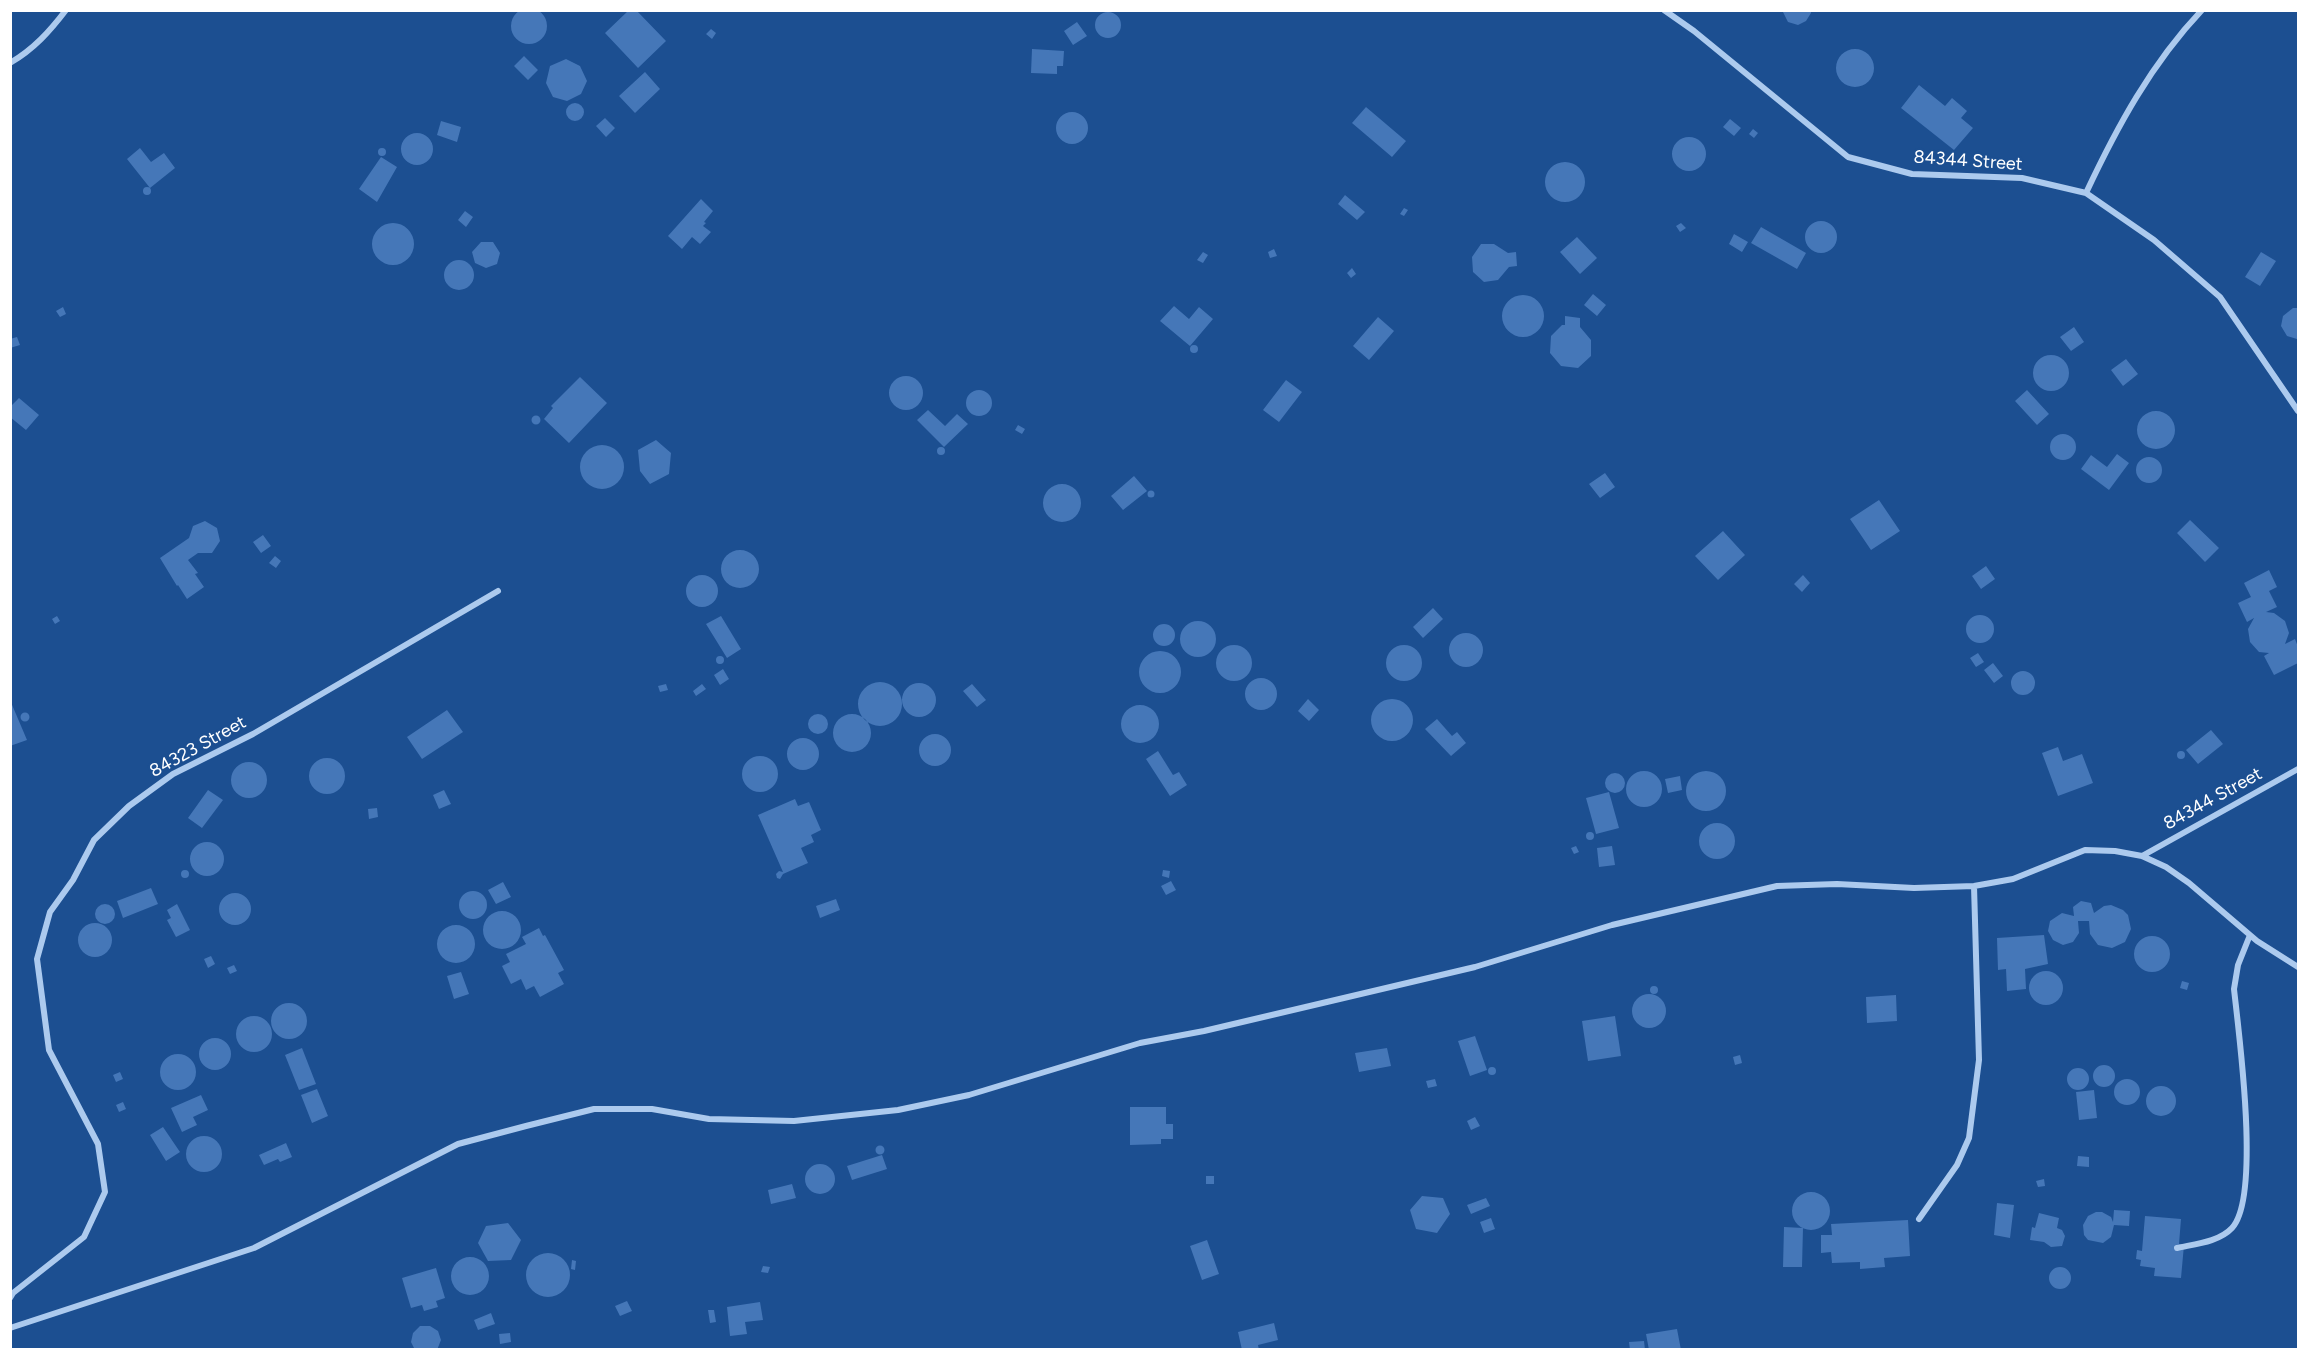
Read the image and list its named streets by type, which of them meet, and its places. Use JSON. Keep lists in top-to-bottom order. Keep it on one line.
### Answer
{"streets":{"street":["84344 Street","84323 Street"]}}
